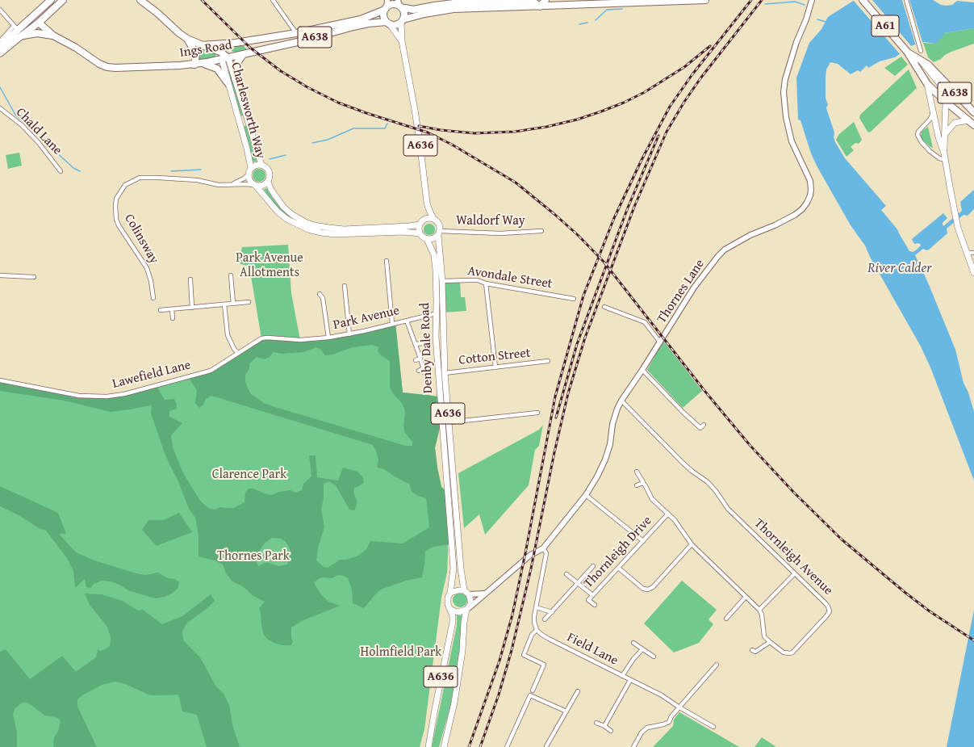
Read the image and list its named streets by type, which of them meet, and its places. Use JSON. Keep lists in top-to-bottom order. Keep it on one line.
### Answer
{"streets":{"highway":["A61","A638","Ings Road"],"main road":["Charlesworth Way","A636","Denby Dale Road"],"street":["Chald Lane","Waldorf Way","Colinsway","Avondale Street","Thornes Lane","Park Avenue","Cotton Street","Lawefield Lane","Thornleigh Drive","Thornleigh Avenue","Field Lane"]},"crossings":[["A61","A638"],["A638","Ings Road"],["A638","Charlesworth Way"],["A638","A636"],["Ings Road","Charlesworth Way"],["Ings Road","A636"],["Charlesworth Way","Colinsway"],["A636","Waldorf Way"],["A636","Thornes Lane"],["A636","Denby Dale Road"],["Waldorf Way","Denby Dale Road"],["Avondale Street","Denby Dale Road"],["Thornes Lane","Denby Dale Road"],["Thornes Lane","Thornleigh Avenue"],["Park Avenue","Denby Dale Road"],["Park Avenue","Lawefield Lane"],["Denby Dale Road","Cotton Street"]],"water":["River Calder"],"parks":["Park Avenue Allotments","Clarence Park","Thornes Park","Holmfield Park"]}
